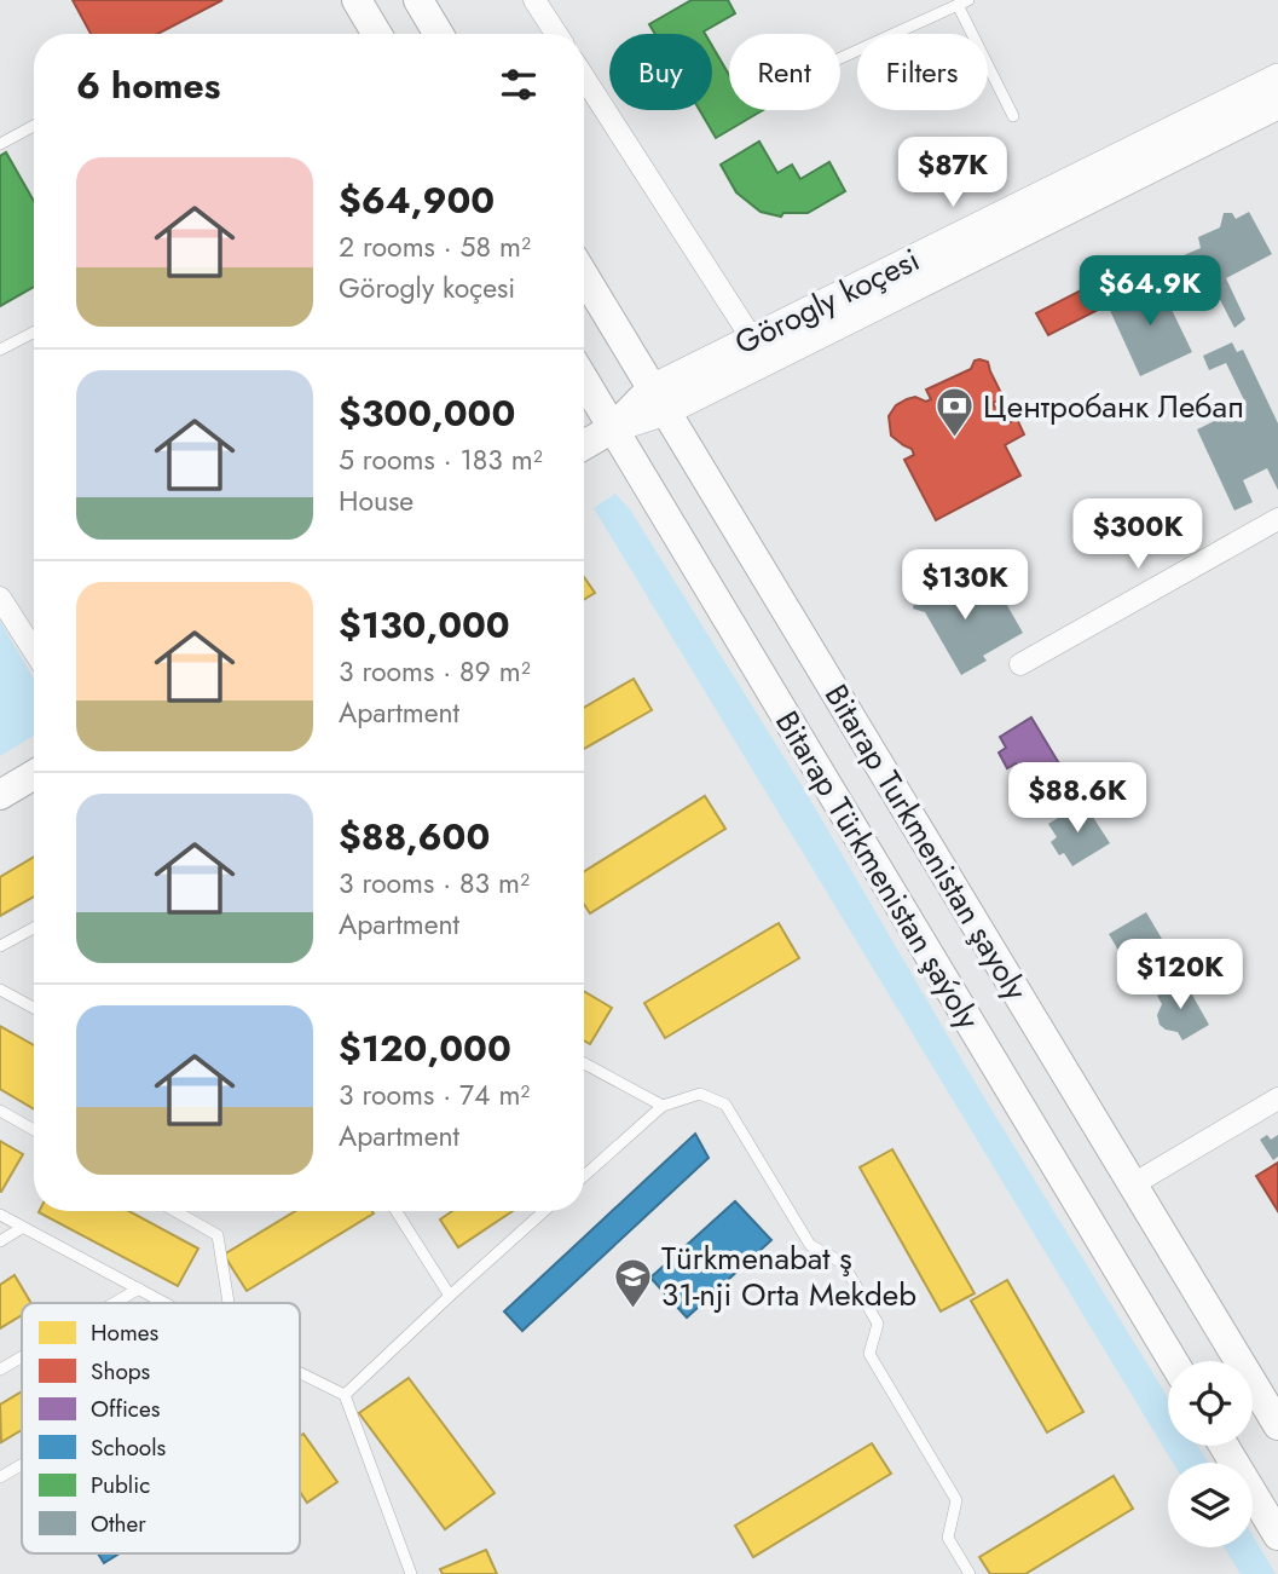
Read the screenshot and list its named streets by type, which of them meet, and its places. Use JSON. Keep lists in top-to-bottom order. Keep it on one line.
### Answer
{"streets":{"main road":["Görogly koçesi","Bitarap Turkmenistan şayoly","Bitarap Türkmenistan şaýoly"]},"crossings":[["Görogly koçesi","Bitarap Turkmenistan şayoly"],["Görogly koçesi","Bitarap Türkmenistan şaýoly"]],"places":{"bank":["Центробанк Лебап"],"school or university":["Türkmenabat ş 31-nji Orta Mekdeb"]},"legend":["Homes","Shops","Offices","Schools","Public","Other"],"page":{"chip":["Buy","Rent","Filters"],"heading":"6 homes","list":[{"name":"$64,900","note":"2 rooms · 58 m² · Görogly koçesi"},{"name":"$300,000","note":"5 rooms · 183 m² · House"},{"name":"$130,000","note":"3 rooms · 89 m² · Apartment"},{"name":"$88,600","note":"3 rooms · 83 m² · Apartment"},{"name":"$120,000","note":"3 rooms · 74 m² · Apartment"}],"price":["$87K","$64.9K","$300K","$130K","$88.6K","$120K"]}}
